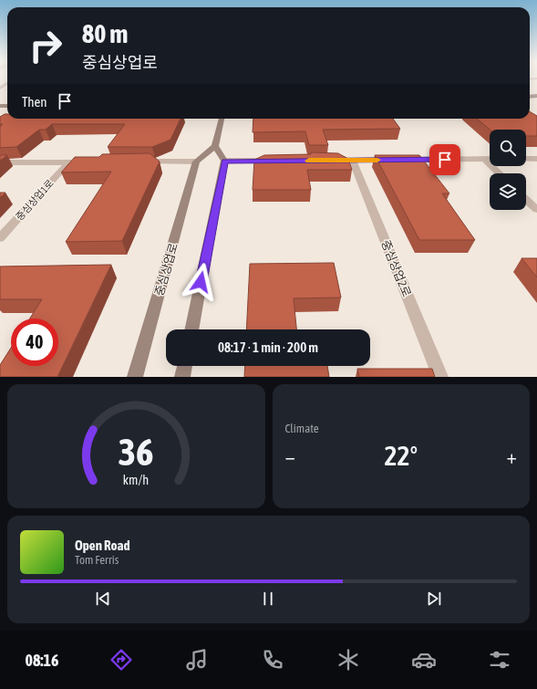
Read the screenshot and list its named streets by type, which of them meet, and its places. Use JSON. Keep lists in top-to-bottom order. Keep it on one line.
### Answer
{"streets":{"street":["중심상업1로","중심상업2로","중심상업로"]},"page":{"turn":["80 m","중심상업로"],"then":"Then","limit":"40","trip":"08:17 · 1 min · 200 m","tile":"Climate","heat":["−","22°","+"],"song":["Open Road","Tom Ferris"],"tabs":"08:16","gauge":["36","km/h"]}}
